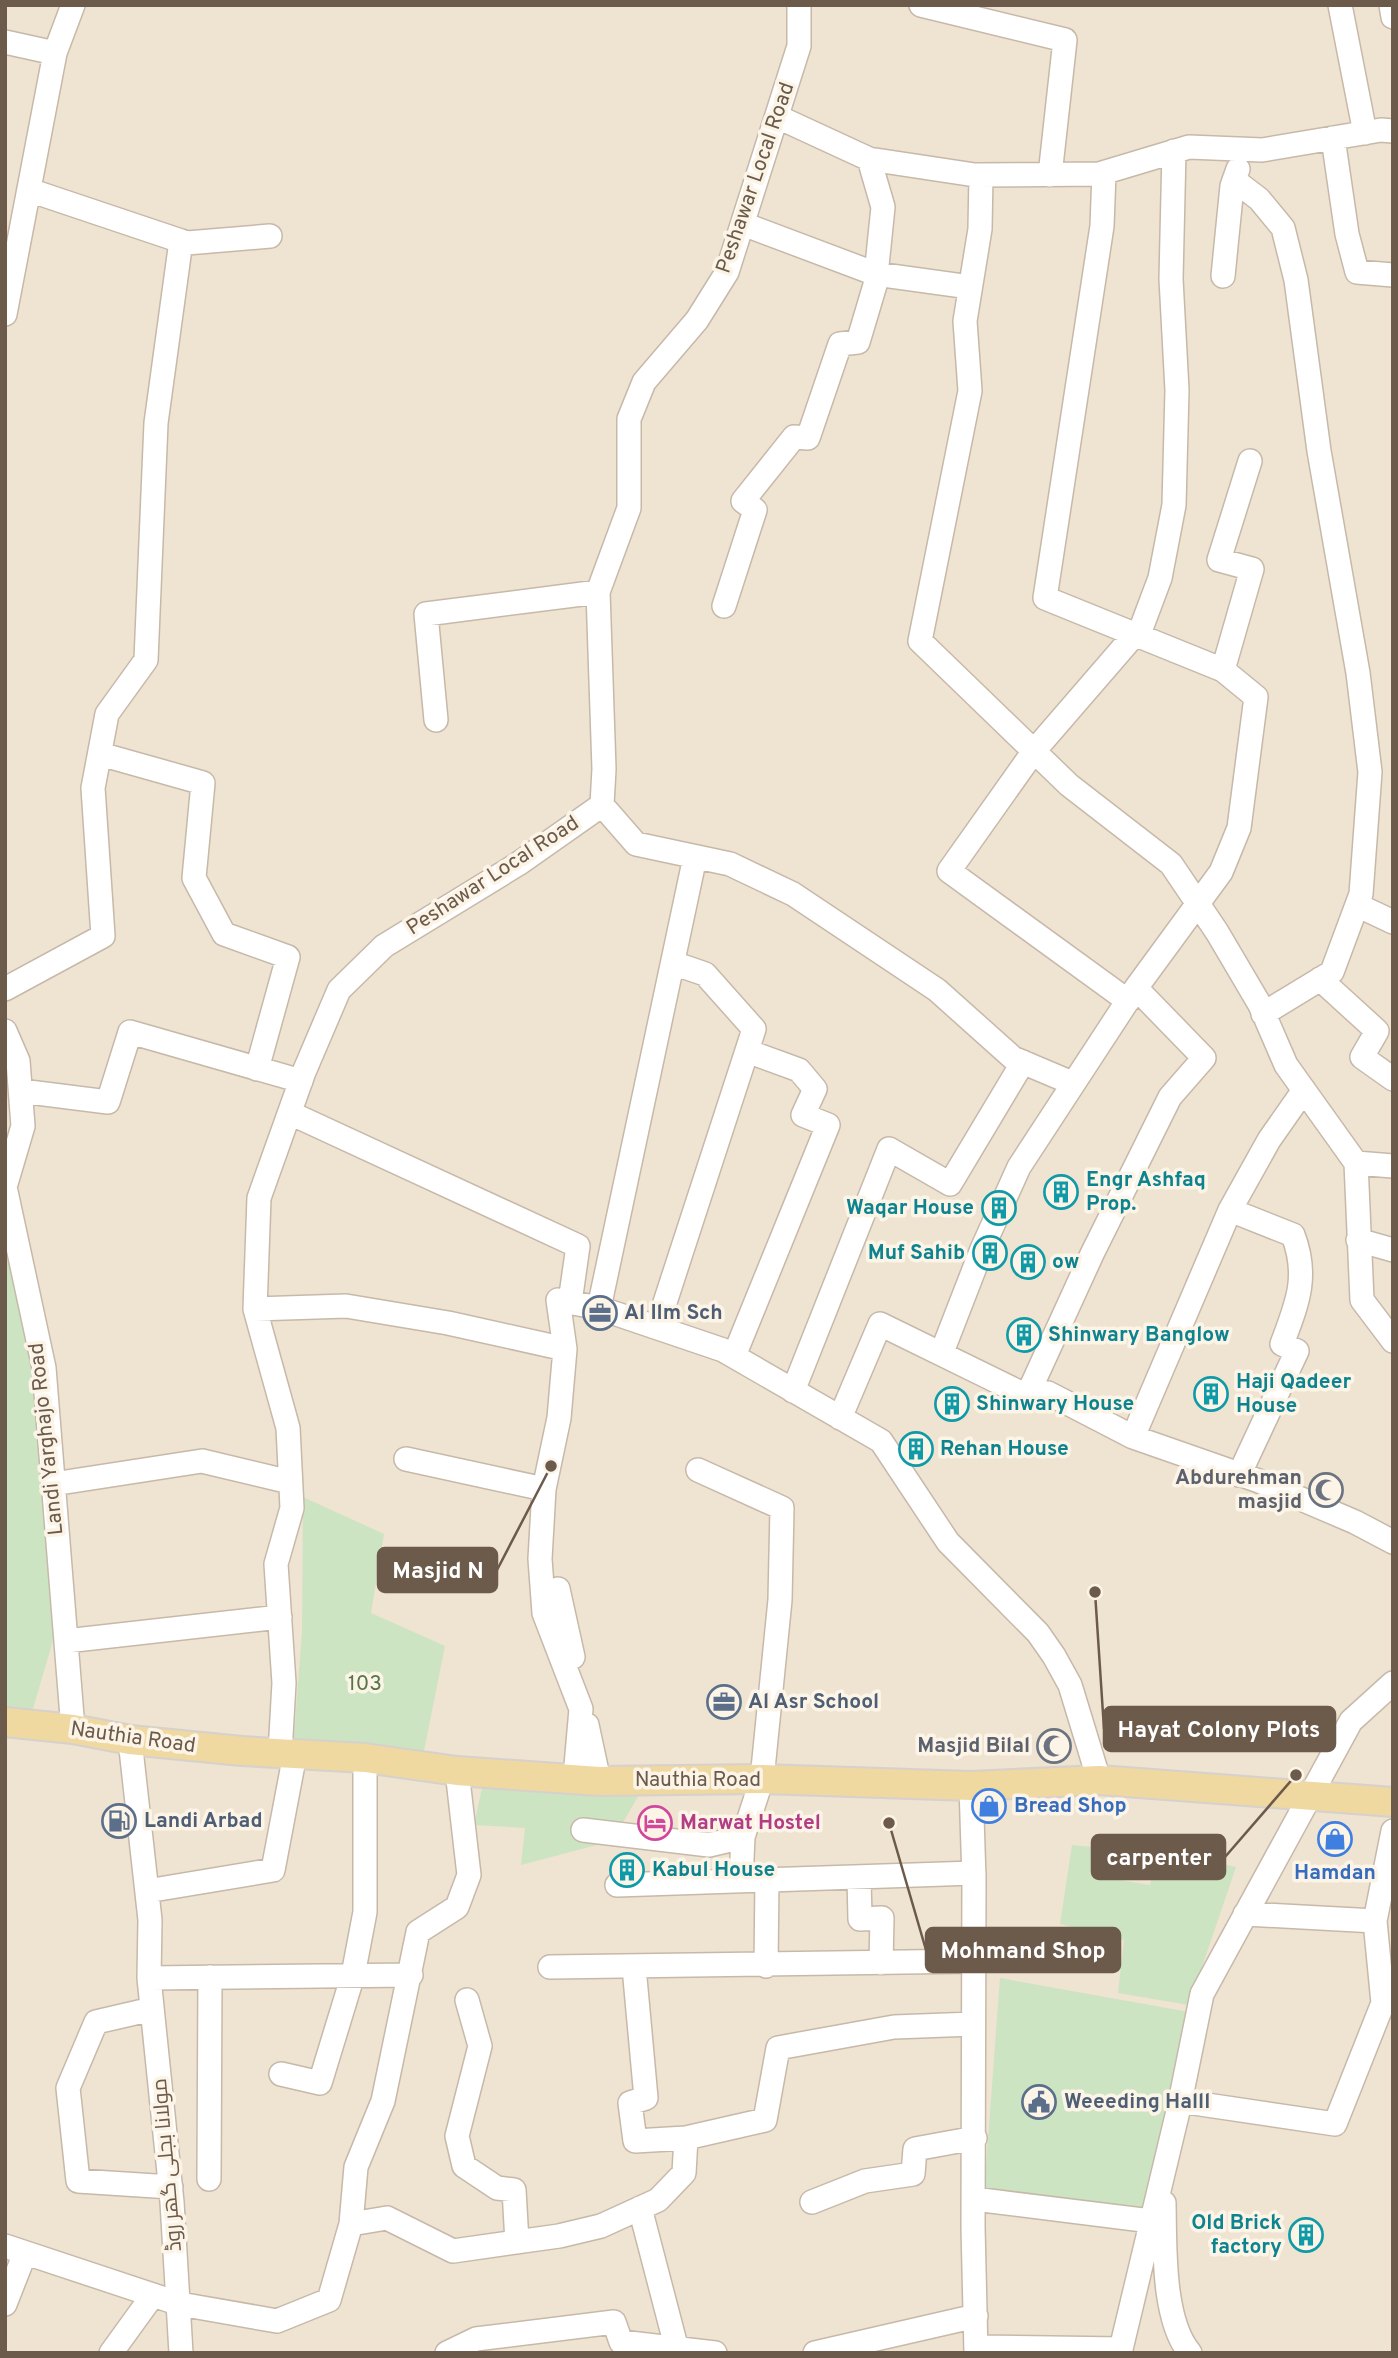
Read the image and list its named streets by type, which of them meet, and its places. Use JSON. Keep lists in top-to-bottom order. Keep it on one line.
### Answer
{"streets":{"main road":["Nauthia Road"],"street":["Peshawar Local Road","Landi Yarghajo Road","مولانا بجلی گھر روڈ"]},"crossings":[["Peshawar Local Road","Nauthia Road"],["Peshawar Local Road","مولانا بجلی گھر روڈ"],["Landi Yarghajo Road","Nauthia Road"],["Nauthia Road","مولانا بجلی گھر روڈ"]],"parks":["103"],"places":{"building":["Engr Ashfaq Prop.","Waqar House","Muf Sahib","ow","Shinwary Banglow","Haji Qadeer House","Shinwary House","Rehan House","Kabul House","Old Brick factory"],"office":["Al Ilm Sch","Al Asr School"],"other":["Masjid N","Hayat Colony Plots","carpenter","Mohmand Shop"],"mosque":["Abdurehman masjid","Masjid Bilal"],"shop":["Bread Shop","Hamdan"],"fuel station":["Landi Arbad"],"hotel":["Marwat Hostel"],"public building":["Weeeding Halll"]}}
